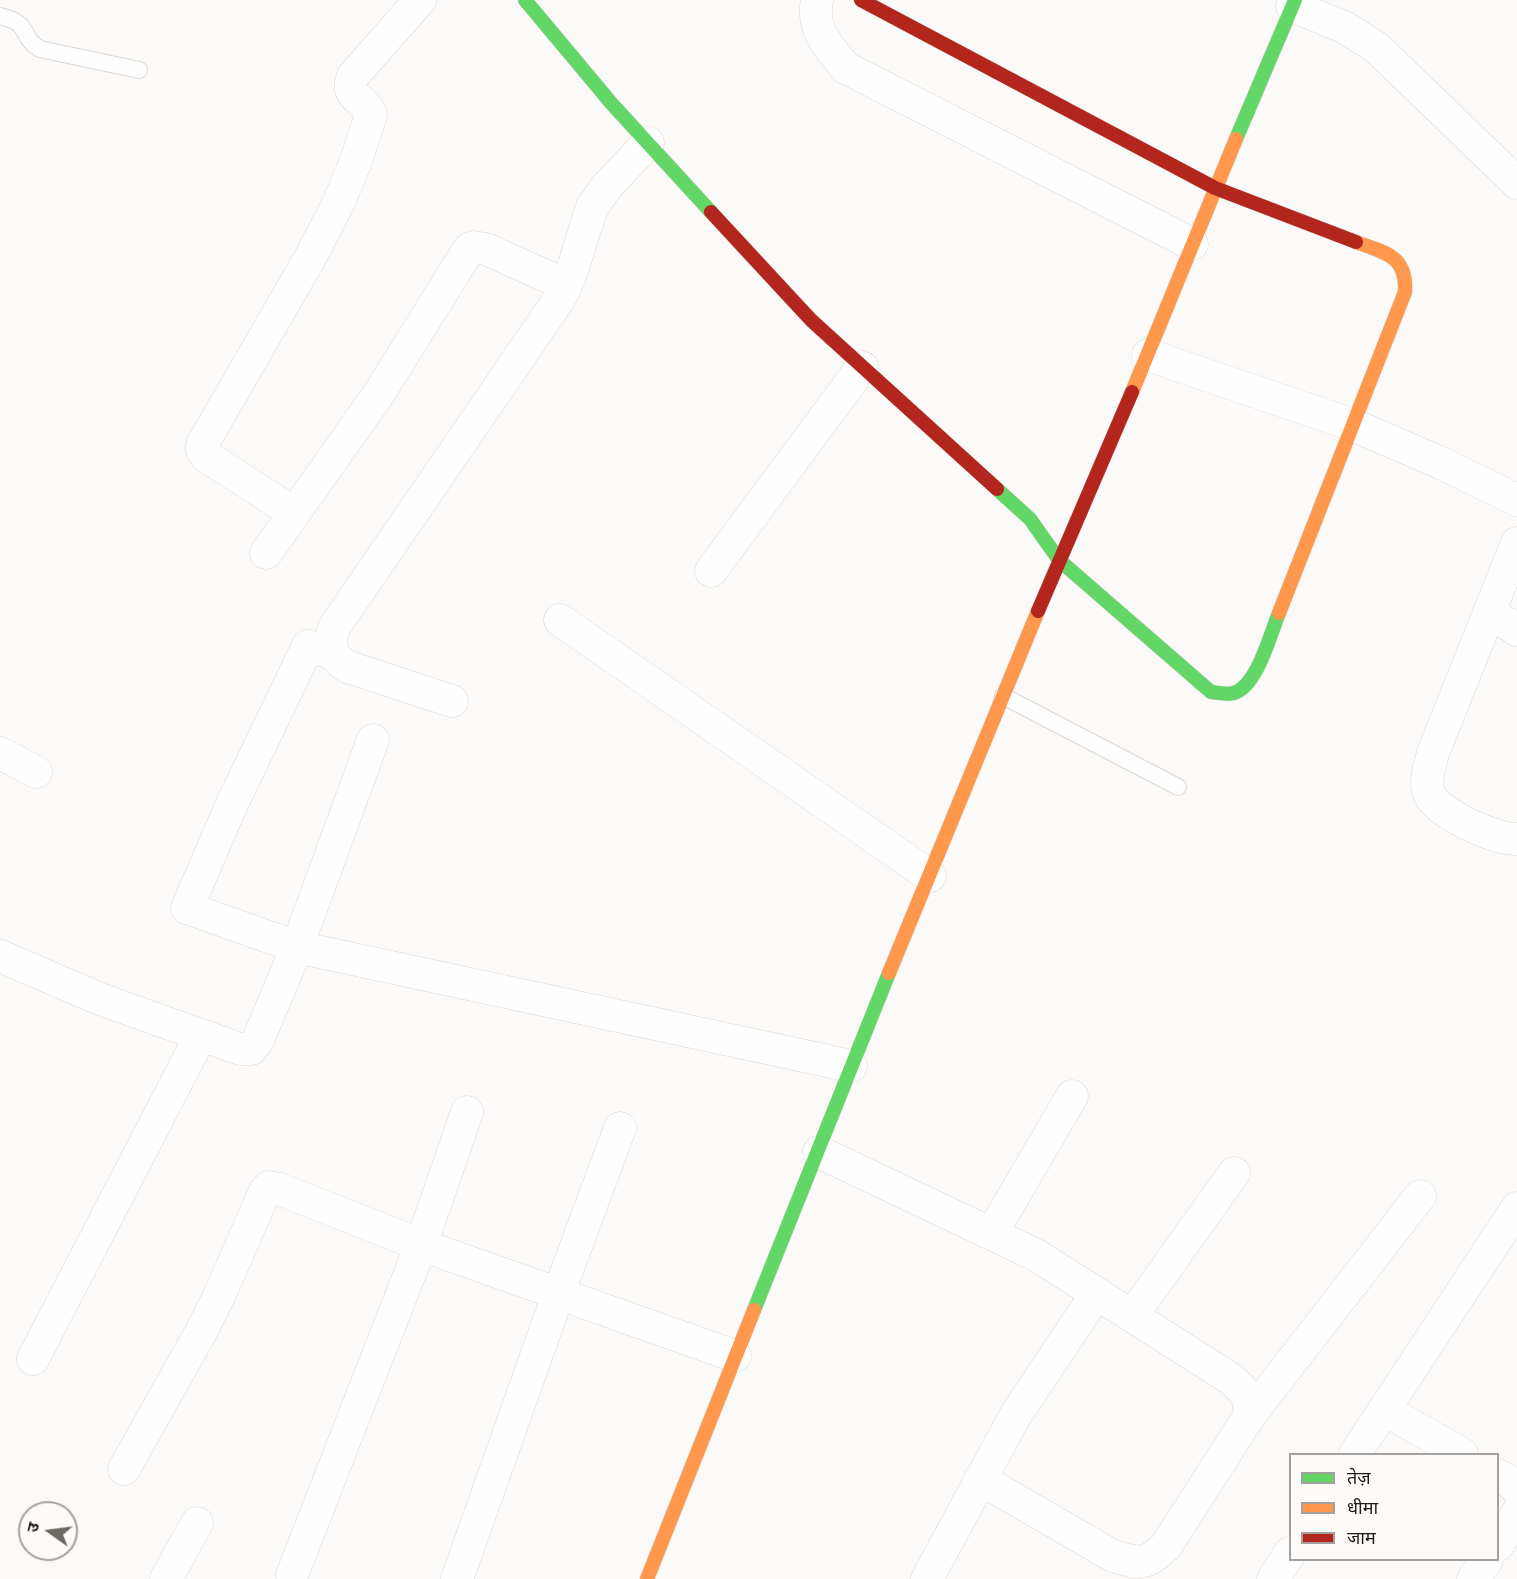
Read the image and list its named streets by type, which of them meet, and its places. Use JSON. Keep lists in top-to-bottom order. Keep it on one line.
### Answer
{"legend":["तेज़","धीमा","जाम"],"north":"left"}
